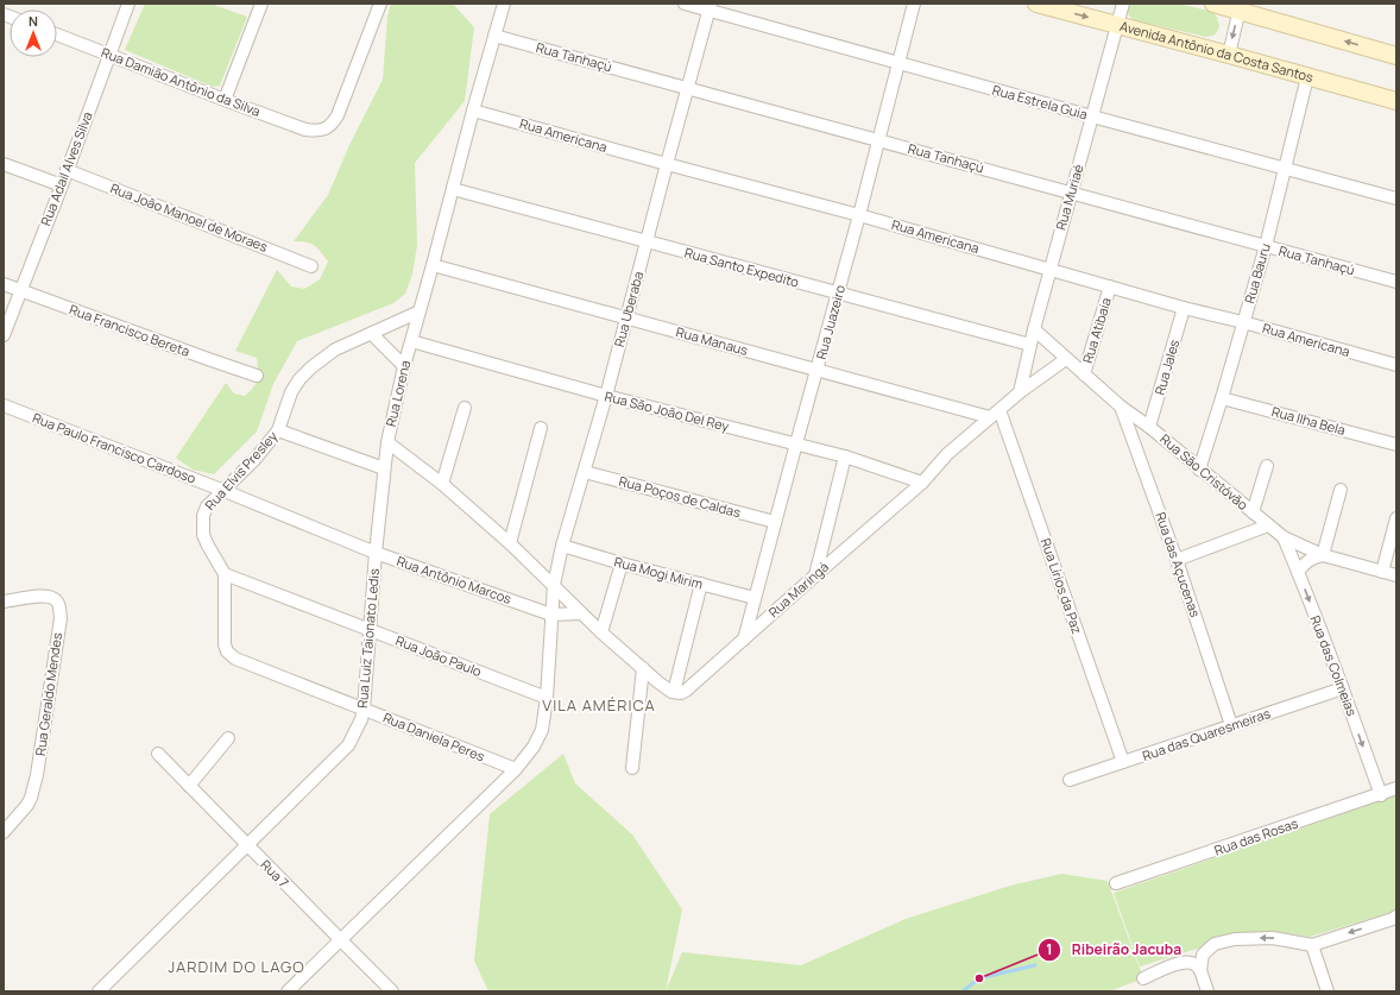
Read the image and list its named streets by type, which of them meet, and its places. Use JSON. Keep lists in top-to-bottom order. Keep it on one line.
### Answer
{"streets":{"street":["Avenida Antônio da Costa Santos","Rua Tanhaçú","Rua Damião Antônio da Silva","Rua Estrela Guia","Rua Americana","Rua Adail Alves Silva","Rua Muriaé","Rua João Manoel de Moraes","Rua Santo Expedito","Rua Bauru","Rua Uberaba","Rua Juazeiro","Rua Francisco Bereta","Rua Atibaia","Rua Manaus","Rua Jales","Rua Lorena","Rua São João Del Rey","Rua Ilha Bela","Rua Paulo Francisco Cardoso","Rua Elvis Presley","Rua São Cristóvão","Rua Poços de Caldas","Rua das Açucenas","Rua Mogi Mirim","Rua Antônio Marcos","Rua Lírios da Paz","Rua Maringá","Rua Luiz Taionato Ledis","Rua João Paulo","Rua das Colmeias","Rua Geraldo Mendes","Rua das Quaresmeiras","Rua Daniela Peres","Rua das Rosas","Rua 7"]},"crossings":[["Avenida Antônio da Costa Santos","Rua Muriaé"],["Avenida Antônio da Costa Santos","Rua Bauru"],["Rua Tanhaçú","Rua Muriaé"],["Rua Tanhaçú","Rua Bauru"],["Rua Tanhaçú","Rua Uberaba"],["Rua Tanhaçú","Rua Juazeiro"],["Rua Tanhaçú","Rua Lorena"],["Rua Damião Antônio da Silva","Rua Adail Alves Silva"],["Rua Estrela Guia","Rua Muriaé"],["Rua Estrela Guia","Rua Bauru"],["Rua Estrela Guia","Rua Uberaba"],["Rua Estrela Guia","Rua Juazeiro"],["Rua Americana","Rua Muriaé"],["Rua Americana","Rua Bauru"],["Rua Americana","Rua Uberaba"],["Rua Americana","Rua Juazeiro"],["Rua Americana","Rua Atibaia"],["Rua Americana","Rua Jales"],["Rua Americana","Rua Lorena"],["Rua Adail Alves Silva","Rua João Manoel de Moraes"],["Rua Adail Alves Silva","Rua Francisco Bereta"],["Rua Muriaé","Rua Santo Expedito"],["Rua Muriaé","Rua São Cristóvão"],["Rua Santo Expedito","Rua Uberaba"],["Rua Santo Expedito","Rua Juazeiro"],["Rua Santo Expedito","Rua Lorena"],["Rua Bauru","Rua Ilha Bela"],["Rua Bauru","Rua São Cristóvão"],["Rua Uberaba","Rua Manaus"],["Rua Uberaba","Rua Lorena"],["Rua Uberaba","Rua São João Del Rey"],["Rua Uberaba","Rua Poços de Caldas"],["Rua Uberaba","Rua Mogi Mirim"],["Rua Uberaba","Rua Antônio Marcos"],["Rua Uberaba","Rua João Paulo"],["Rua Uberaba","Rua Daniela Peres"],["Rua Juazeiro","Rua Manaus"],["Rua Juazeiro","Rua São João Del Rey"],["Rua Juazeiro","Rua Poços de Caldas"],["Rua Juazeiro","Rua Mogi Mirim"],["Rua Juazeiro","Rua Maringá"],["Rua Atibaia","Rua São Cristóvão"],["Rua Manaus","Rua Lorena"],["Rua Manaus","Rua Lírios da Paz"],["Rua Jales","Rua São Cristóvão"],["Rua Lorena","Rua São João Del Rey"],["Rua Lorena","Rua Elvis Presley"],["Rua Lorena","Rua Maringá"],["Rua Lorena","Rua Luiz Taionato Ledis"],["Rua São João Del Rey","Rua Maringá"],["Rua Paulo Francisco Cardoso","Rua Elvis Presley"],["Rua Paulo Francisco Cardoso","Rua Antônio Marcos"],["Rua Elvis Presley","Rua Antônio Marcos"],["Rua Elvis Presley","Rua João Paulo"],["Rua Elvis Presley","Rua Daniela Peres"],["Rua São Cristóvão","Rua das Açucenas"],["Rua São Cristóvão","Rua das Colmeias"],["Rua das Açucenas","Rua das Quaresmeiras"],["Rua Antônio Marcos","Rua Luiz Taionato Ledis"],["Rua Lírios da Paz","Rua das Quaresmeiras"],["Rua Luiz Taionato Ledis","Rua João Paulo"],["Rua Luiz Taionato Ledis","Rua Daniela Peres"],["Rua Luiz Taionato Ledis","Rua 7"],["Rua João Paulo","Rua Daniela Peres"],["Rua das Colmeias","Rua das Quaresmeiras"],["Rua das Colmeias","Rua das Rosas"]],"one_way":["Rua das Colmeias"],"districts":["VILA AMÉRICA","JARDIM DO LAGO"],"places":["Ribeirão Jacuba"],"north":"top"}
